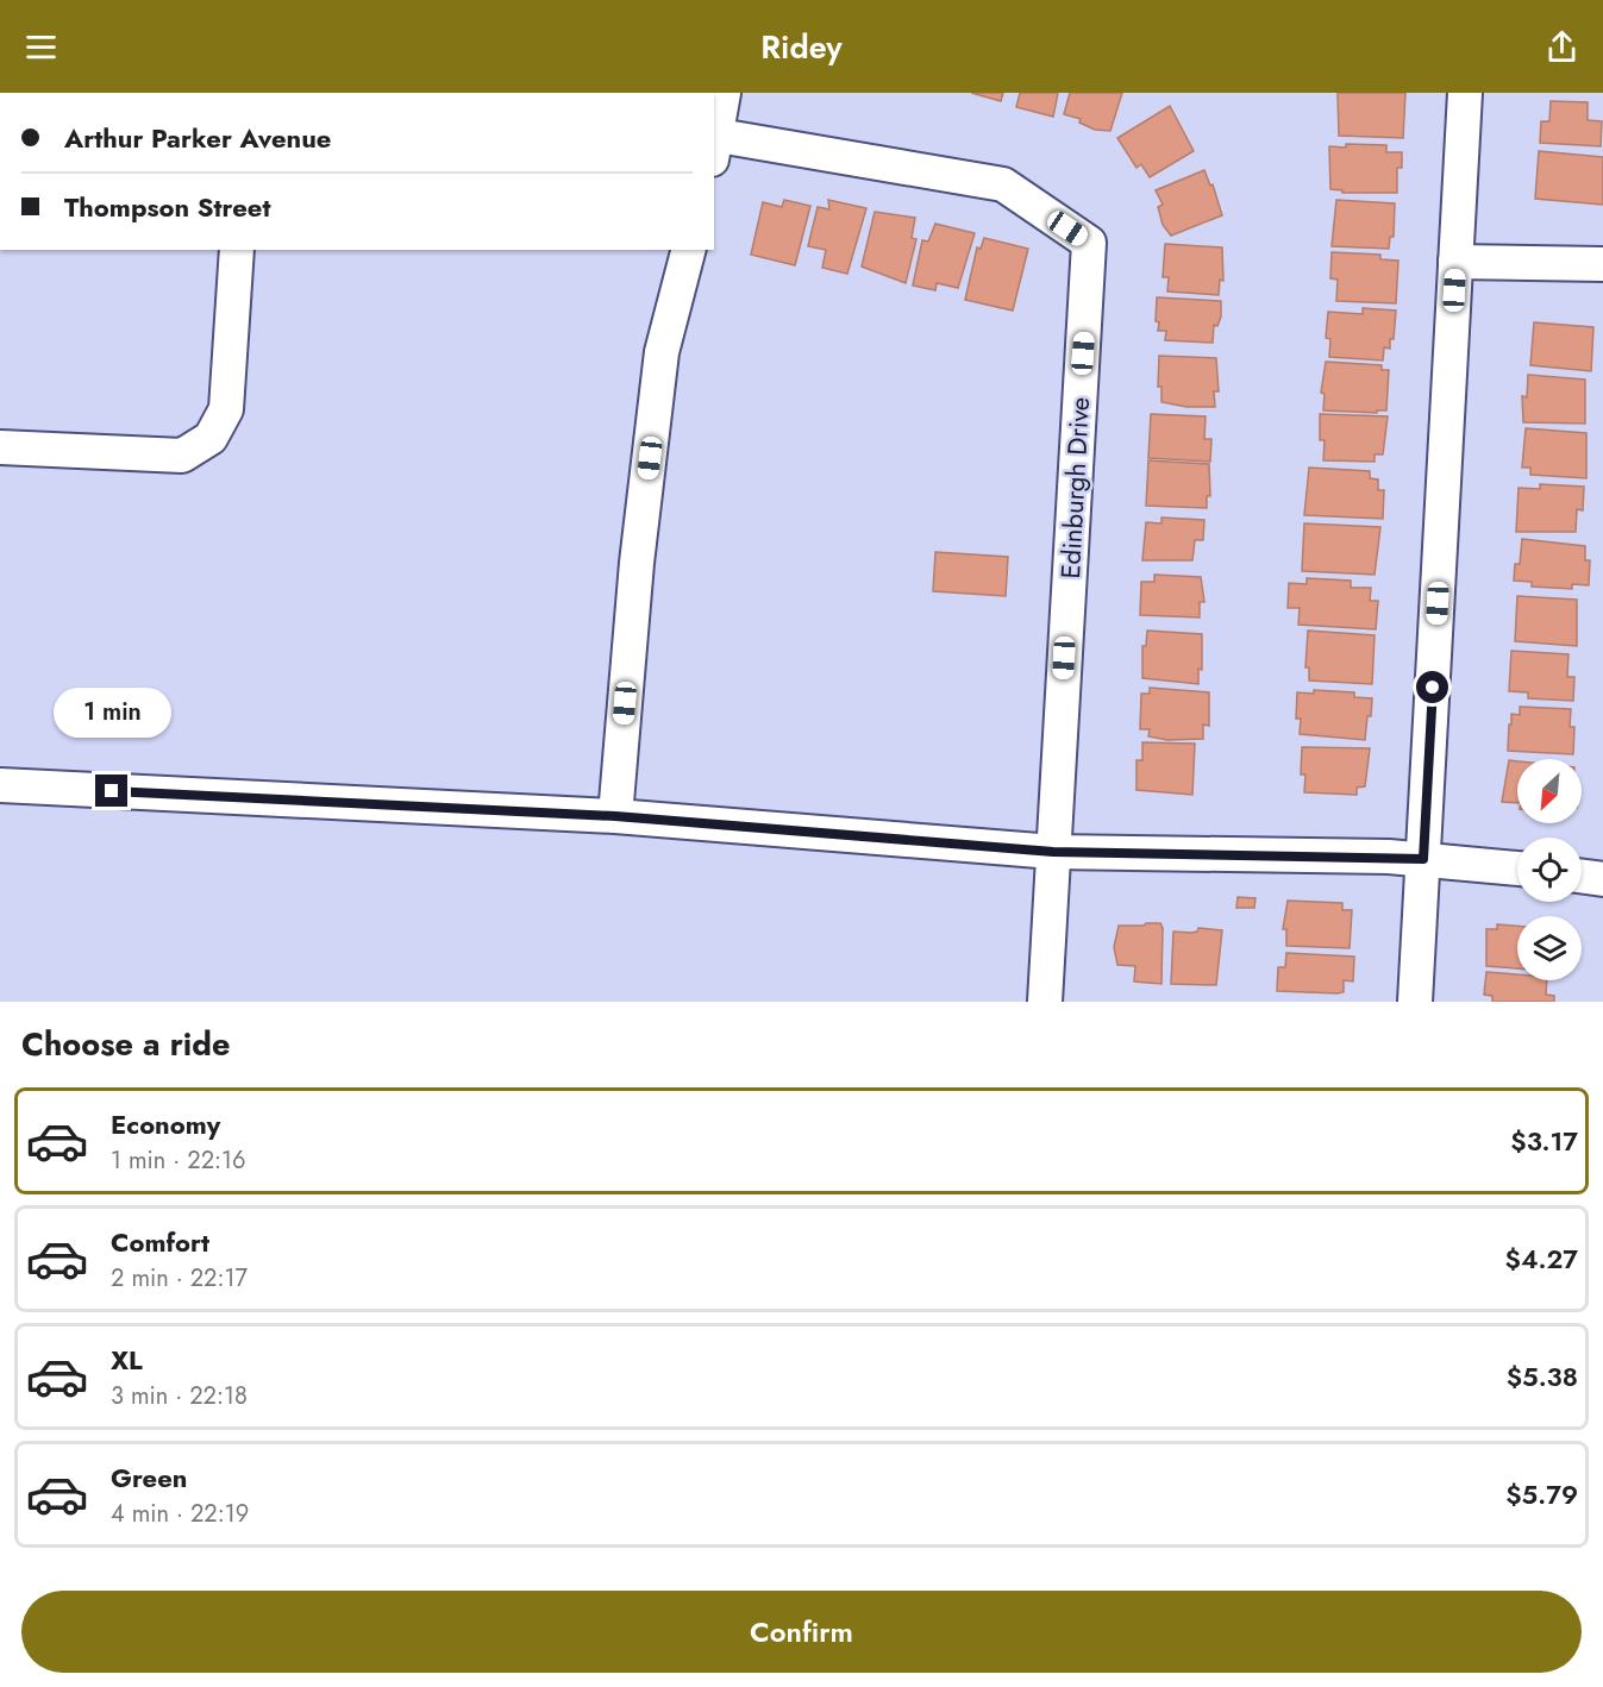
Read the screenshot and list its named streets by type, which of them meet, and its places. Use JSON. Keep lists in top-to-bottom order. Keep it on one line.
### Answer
{"streets":{"street":["Edinburgh Drive"]},"north":"bottom left","page":{"header":"Ridey","banner":["Arthur Parker Avenue","Thompson Street"],"bubble":"1 min","heading":"Choose a ride","list":[{"name":"Economy","note":"1 min · 22:16","value":"$3.17"},{"name":"Comfort","note":"2 min · 22:17","value":"$4.27"},{"name":"XL","note":"3 min · 22:18","value":"$5.38"},{"name":"Green","note":"4 min · 22:19","value":"$5.79"}],"buttons":"Confirm"}}
